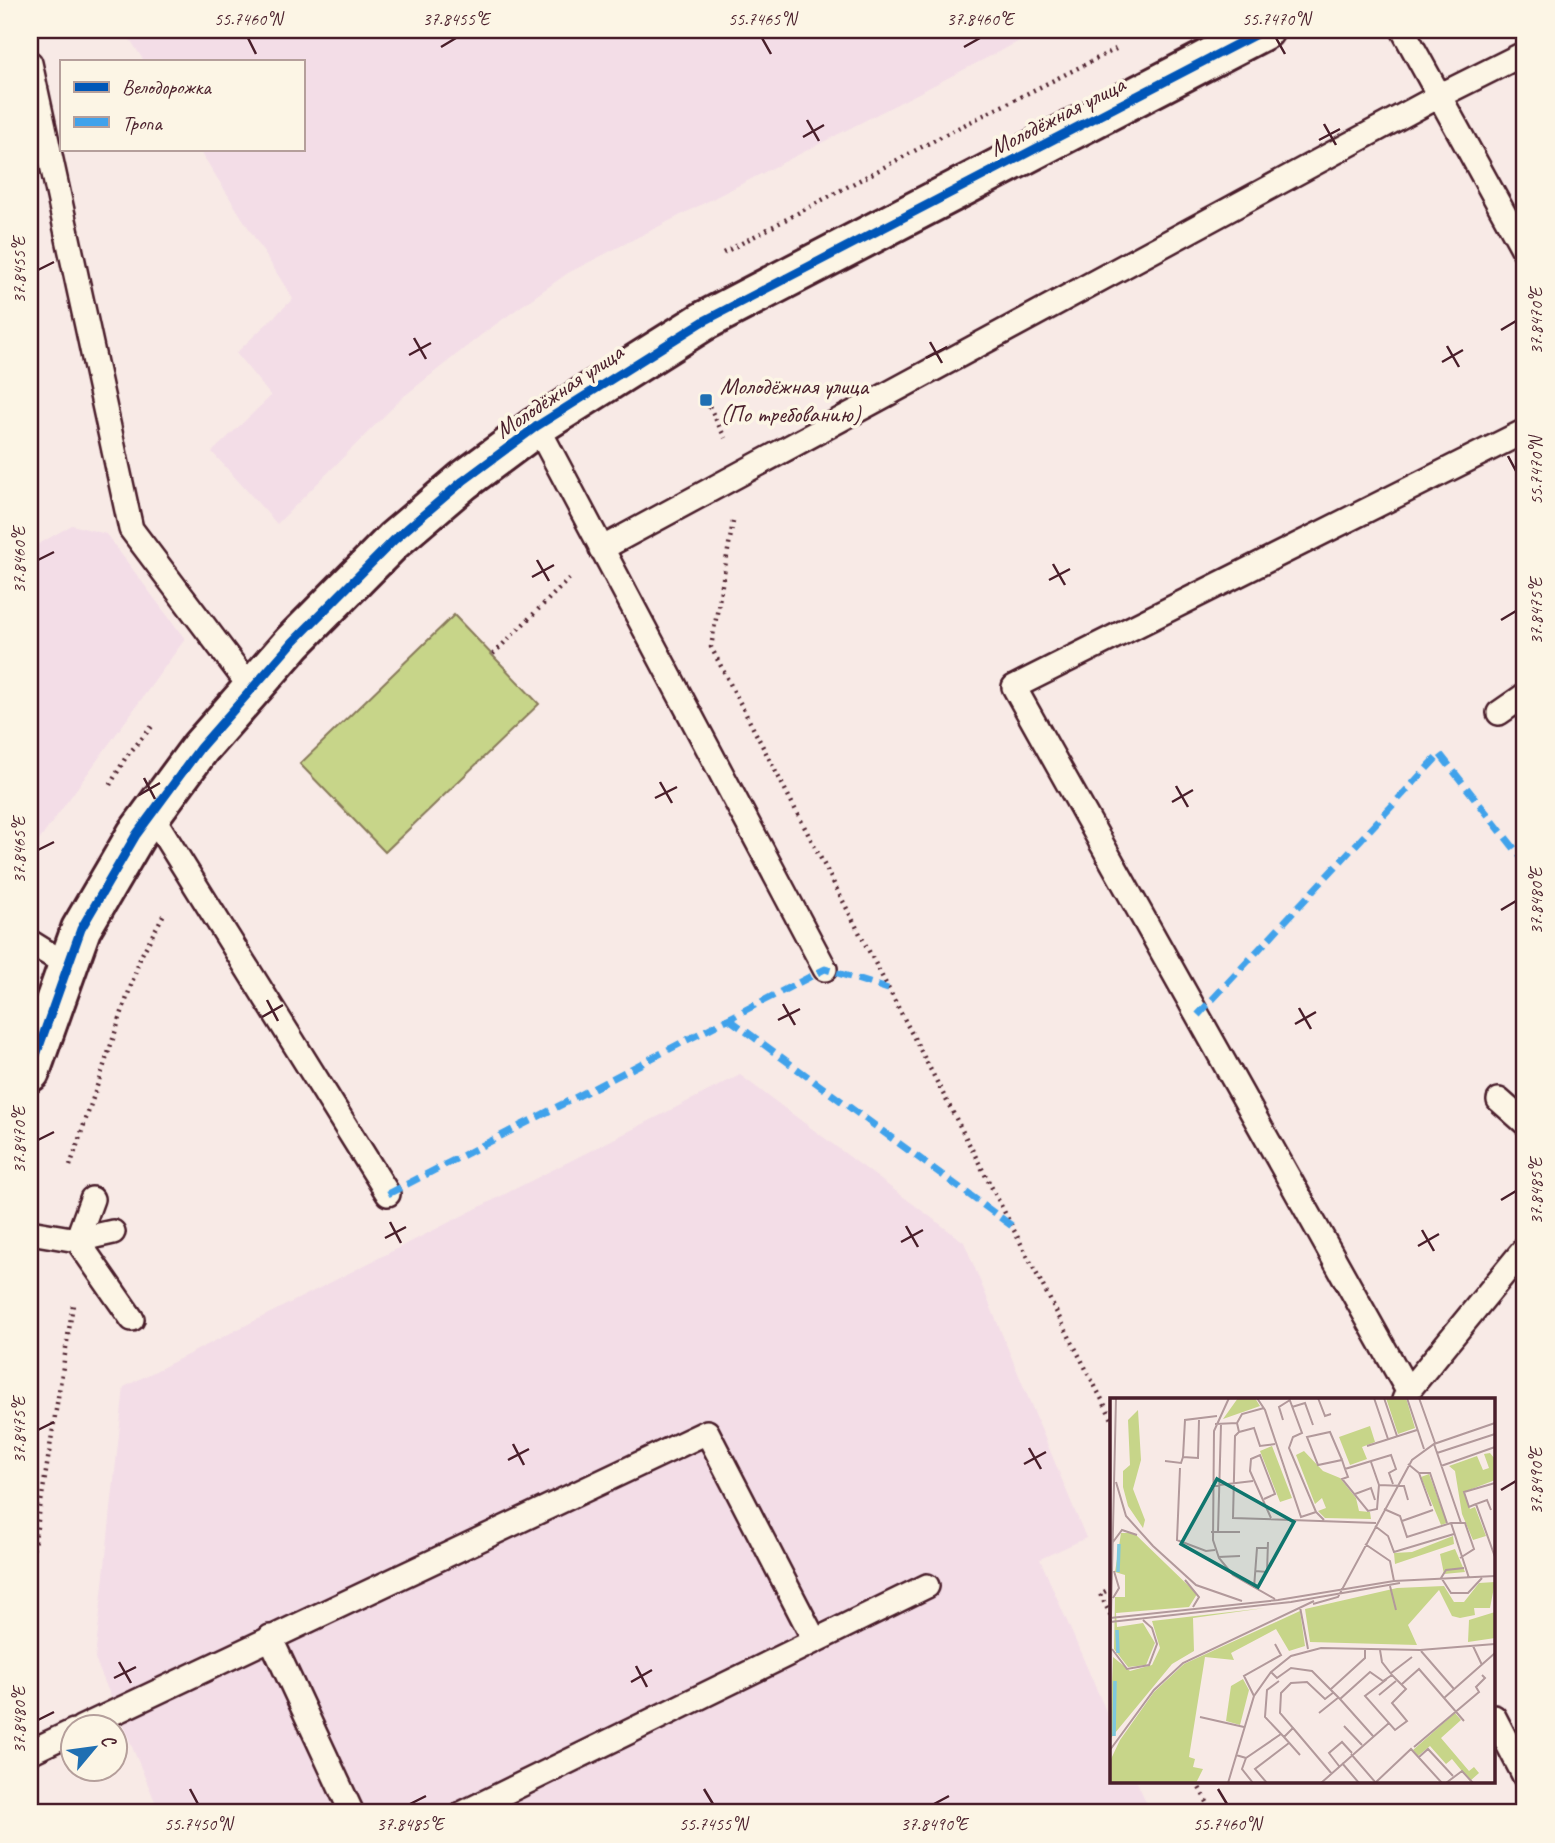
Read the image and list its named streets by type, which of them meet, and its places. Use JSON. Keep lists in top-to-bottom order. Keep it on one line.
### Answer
{"streets":{"street":["Молодёжная улица"]},"places":{"transit":["Молодёжная улица (По требованию)"]},"legend":["Велодорожка","Тропа"],"north":"top right","coordinates":["55.7460°N","37.8455°E","55.7465°N","37.8460°E","55.7470°N","37.8470°E","37.8475°E","37.8465°E","37.8480°E","37.8485°E","37.8490°E","55.7450°N","55.7455°N"]}
